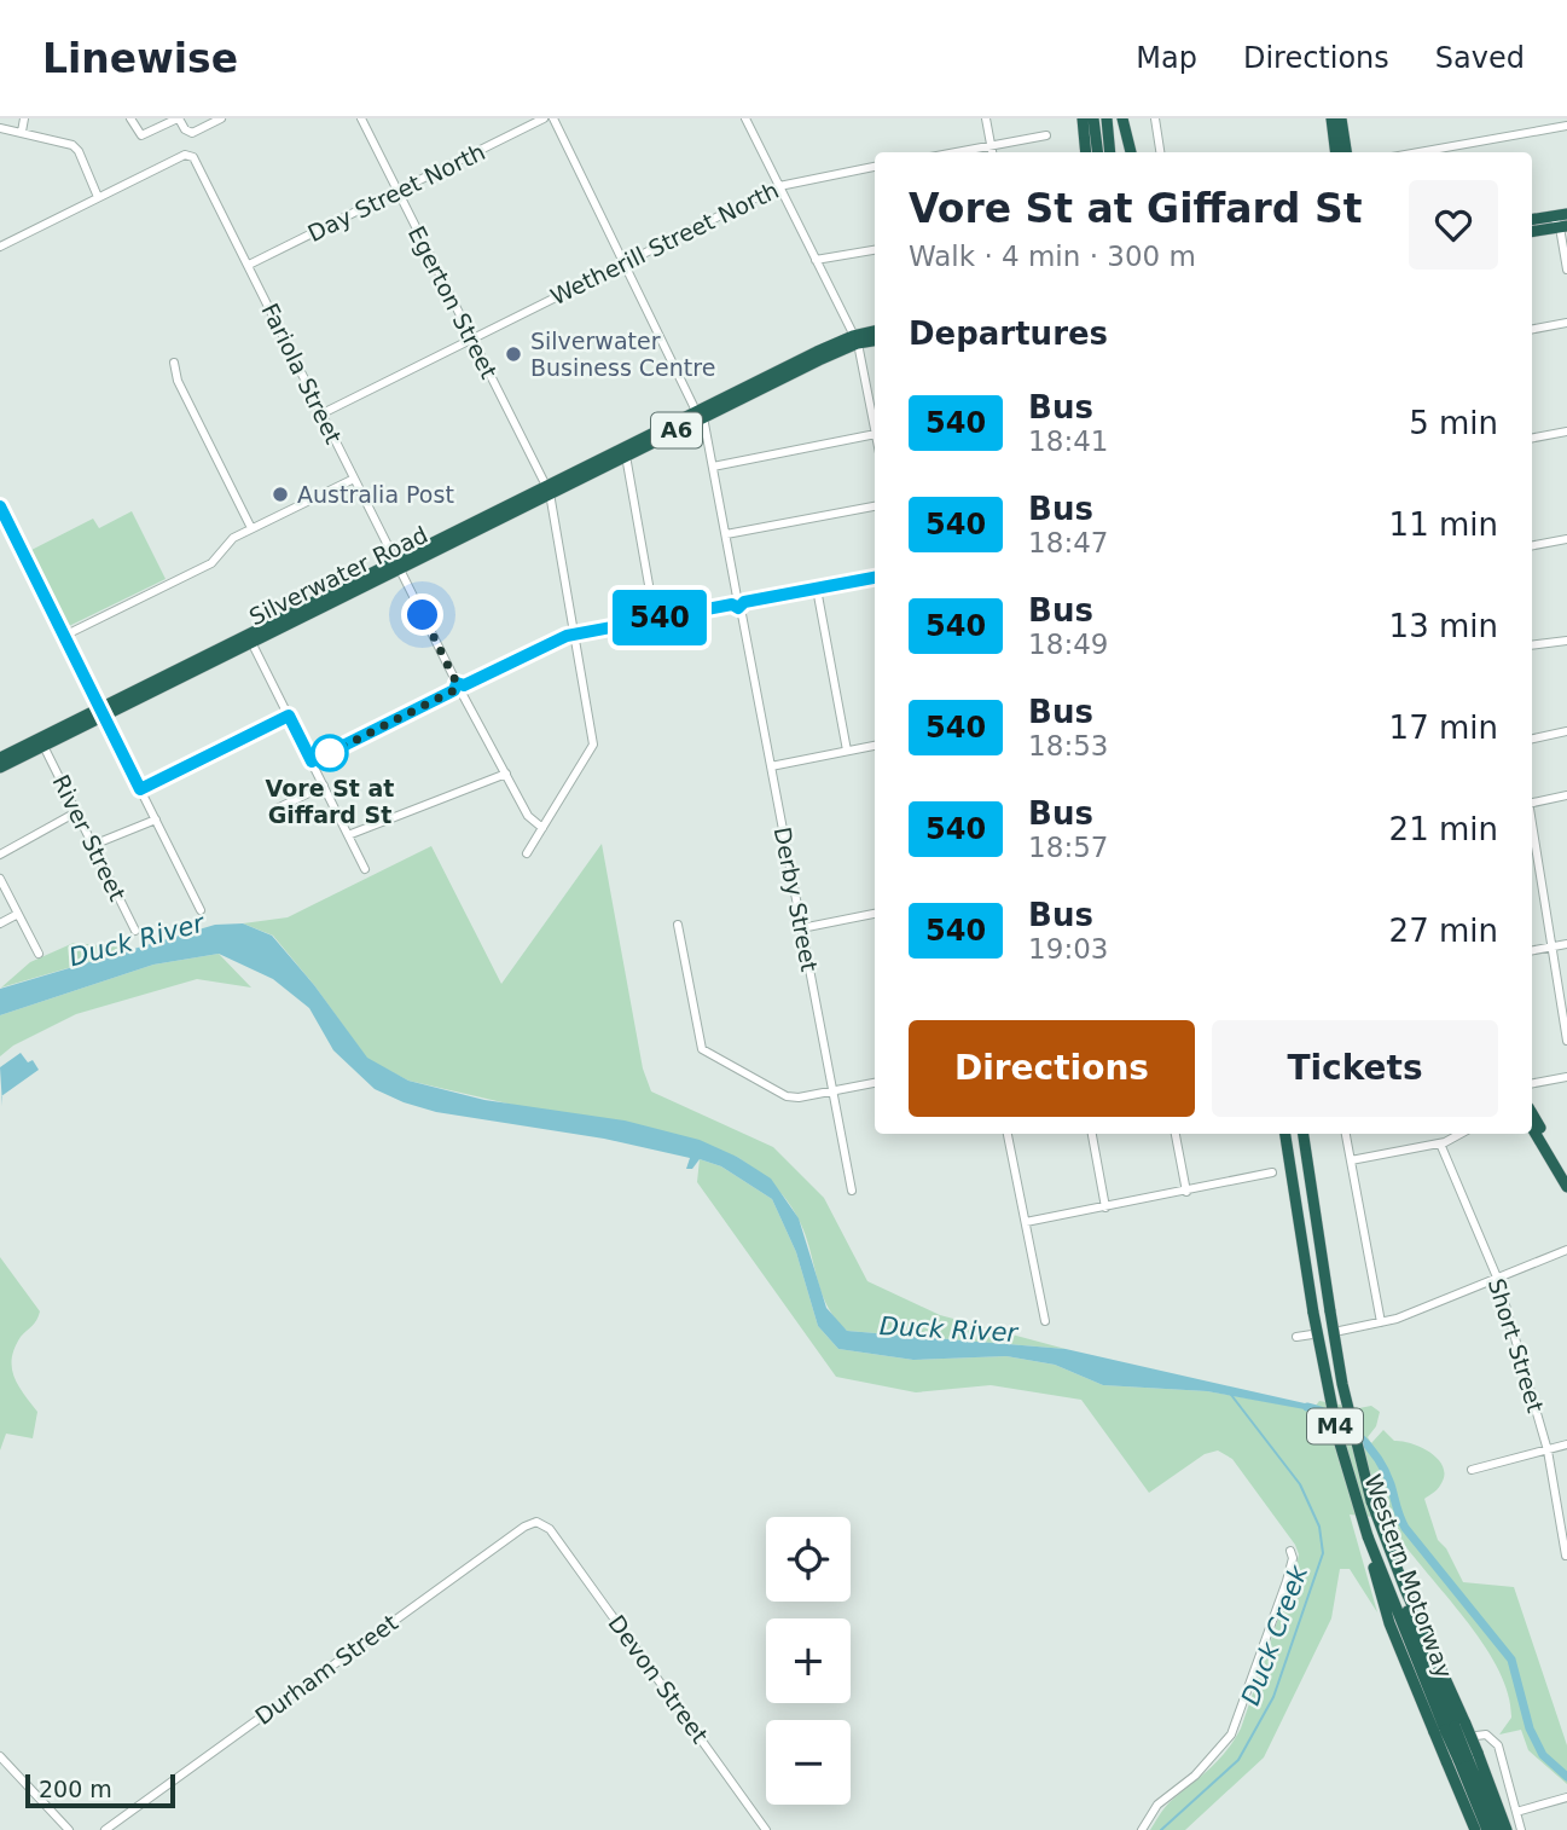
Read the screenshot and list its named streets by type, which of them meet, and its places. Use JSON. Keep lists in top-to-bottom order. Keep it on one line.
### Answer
{"streets":{"highway":["A6","Silverwater Road","M4","Western Motorway"],"street":["Day Street North","Wetherill Street North","Egerton Street","Fariola Street","River Street","Derby Street","Short Street","Durham Street","Devon Street"]},"crossings":[["Day Street North","Egerton Street"],["Day Street North","Fariola Street"],["Wetherill Street North","Egerton Street"],["Wetherill Street North","Fariola Street"],["Wetherill Street North","Derby Street"],["Egerton Street","Fariola Street"],["Egerton Street","Silverwater Road"],["Fariola Street","Silverwater Road"],["Silverwater Road","River Street"],["Silverwater Road","Derby Street"],["M4","Western Motorway"],["Durham Street","Devon Street"]],"water":["Duck River","Duck Creek"],"places":["Silverwater Business Centre","Australia Post","Vore St at Giffard St"],"lines":["bus line 540"],"scale_bar":"200 m","page":{"header":"Linewise","nav":["Map","Directions","Saved"],"on_map":"540","heading":[["Vore St at Giffard St","Walk · 4 min · 300 m"],"Departures"],"list":[{"mark":"540","name":"Bus","note":"18:41","value":"5 min"},{"mark":"540","name":"Bus","note":"18:47","value":"11 min"},{"mark":"540","name":"Bus","note":"18:49","value":"13 min"},{"mark":"540","name":"Bus","note":"18:53","value":"17 min"},{"mark":"540","name":"Bus","note":"18:57","value":"21 min"},{"mark":"540","name":"Bus","note":"19:03","value":"27 min"}],"buttons":["Directions","Tickets"],"map_buttons":["+","−"],"scale":"200 m"}}
